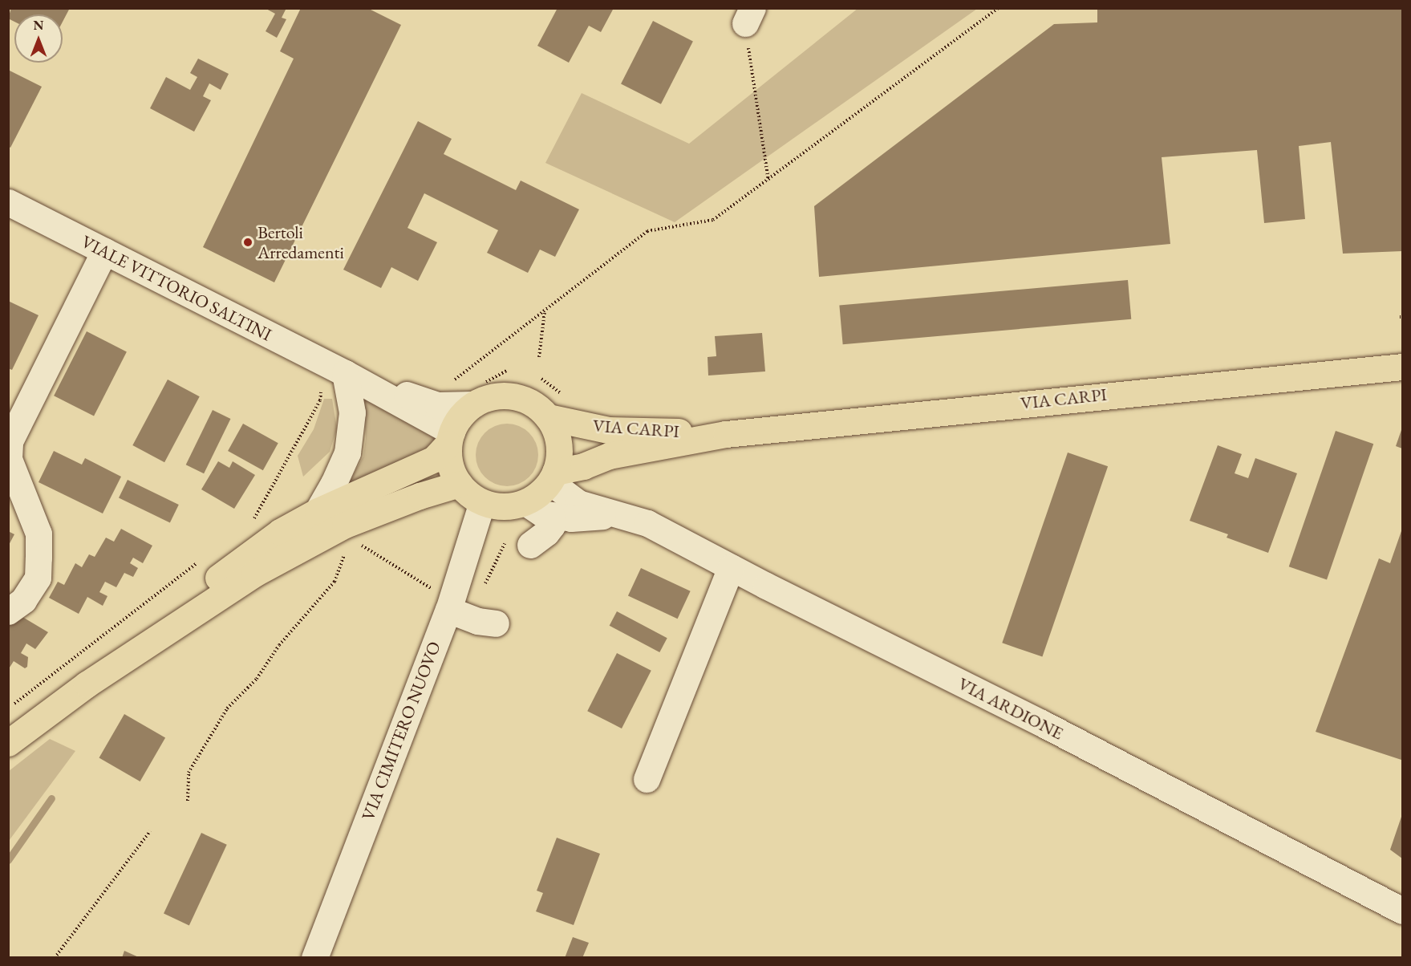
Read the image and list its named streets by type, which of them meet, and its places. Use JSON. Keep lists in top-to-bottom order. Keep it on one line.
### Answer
{"streets":{"main road":["VIA CARPI"],"street":["VIALE VITTORIO SALTINI","VIA ARDIONE","VIA CIMITERO NUOVO"]},"crossings":[["VIALE VITTORIO SALTINI","VIA CARPI"],["VIALE VITTORIO SALTINI","VIA ARDIONE"],["VIALE VITTORIO SALTINI","VIA CIMITERO NUOVO"],["VIA CARPI","VIA ARDIONE"],["VIA CARPI","VIA CIMITERO NUOVO"],["VIA ARDIONE","VIA CIMITERO NUOVO"]],"places":["Bertoli Arredamenti"],"north":"top"}
